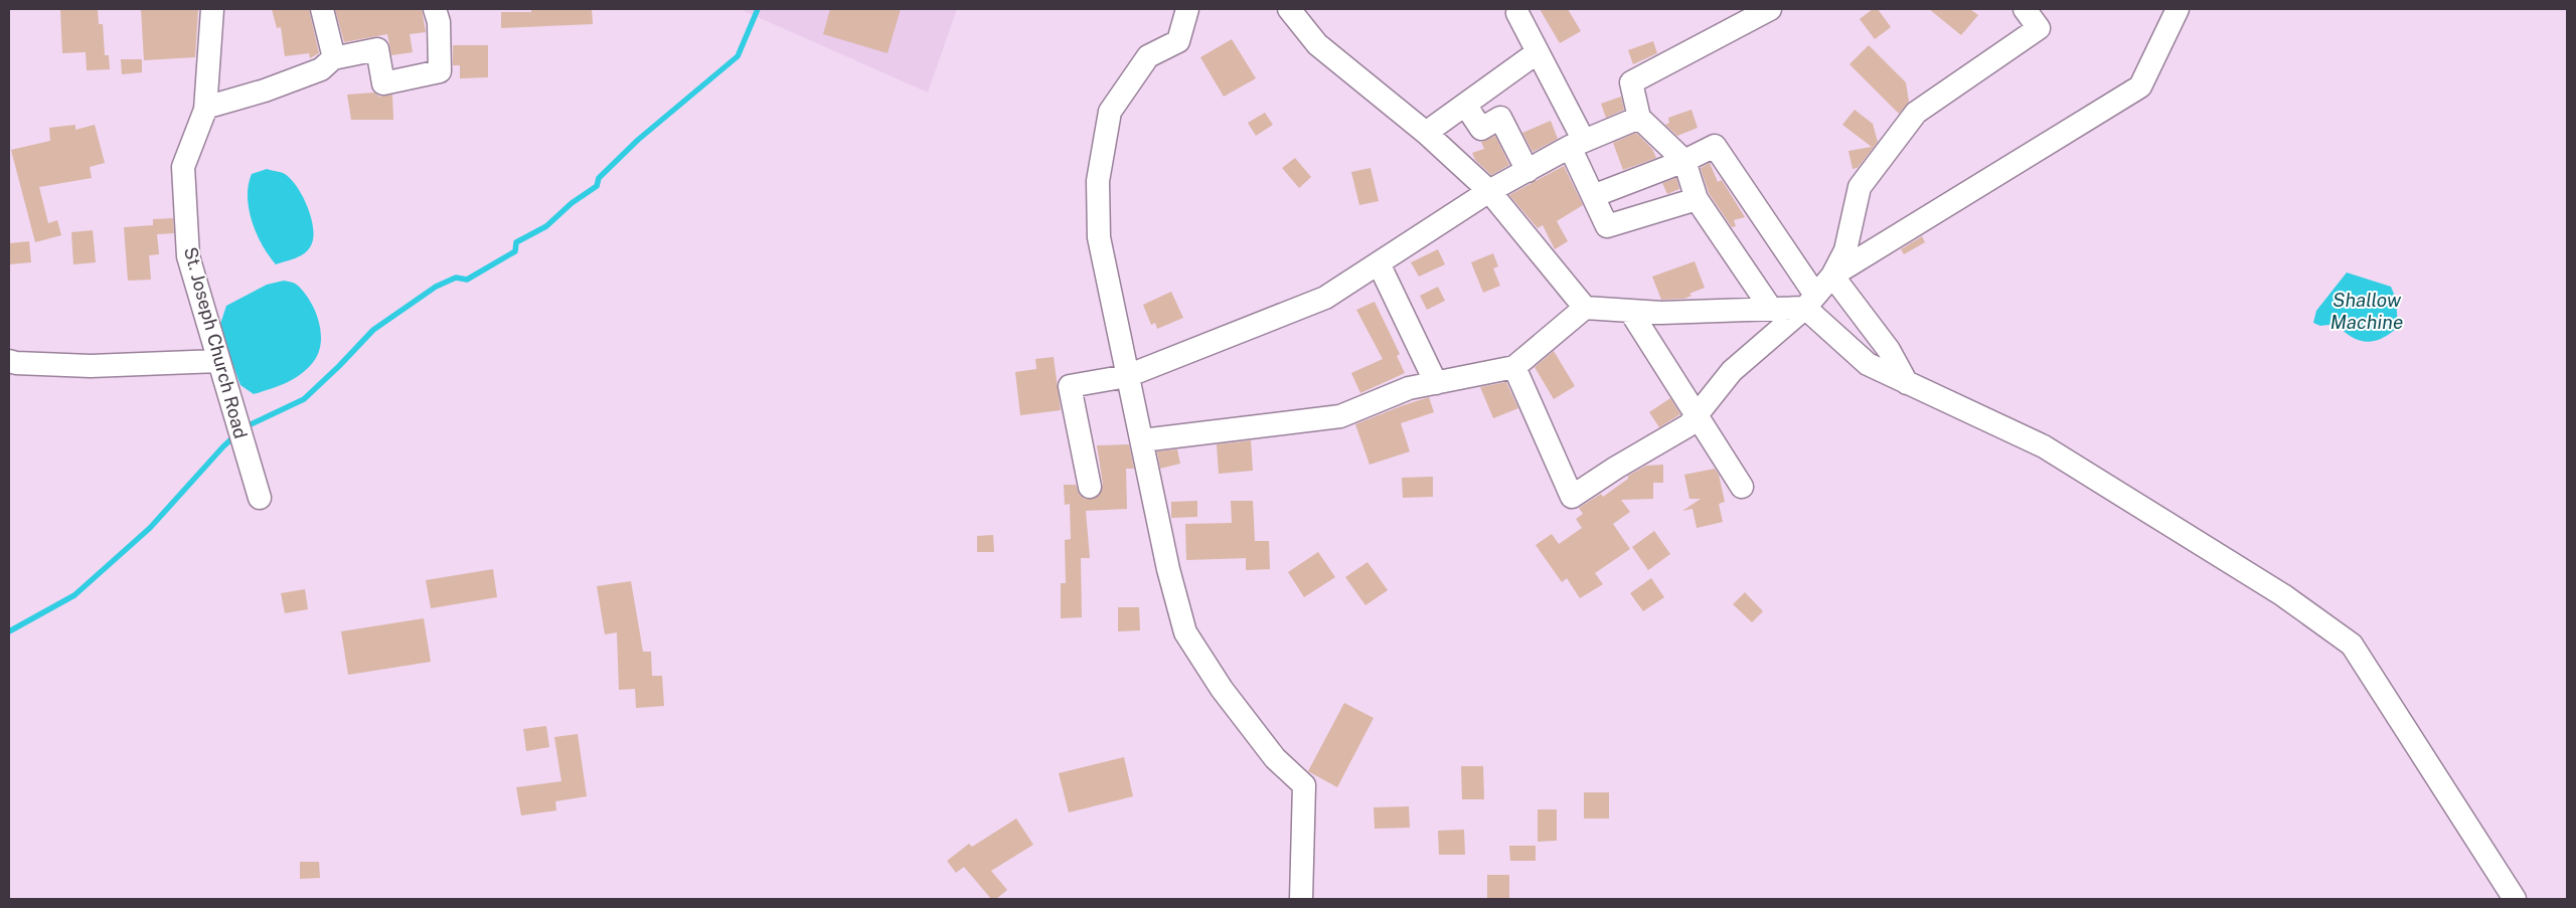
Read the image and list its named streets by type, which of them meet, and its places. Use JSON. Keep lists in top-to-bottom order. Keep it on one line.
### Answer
{"streets":{"street":["St. Joseph Church Road"]},"water":["Shallow Machine"]}
